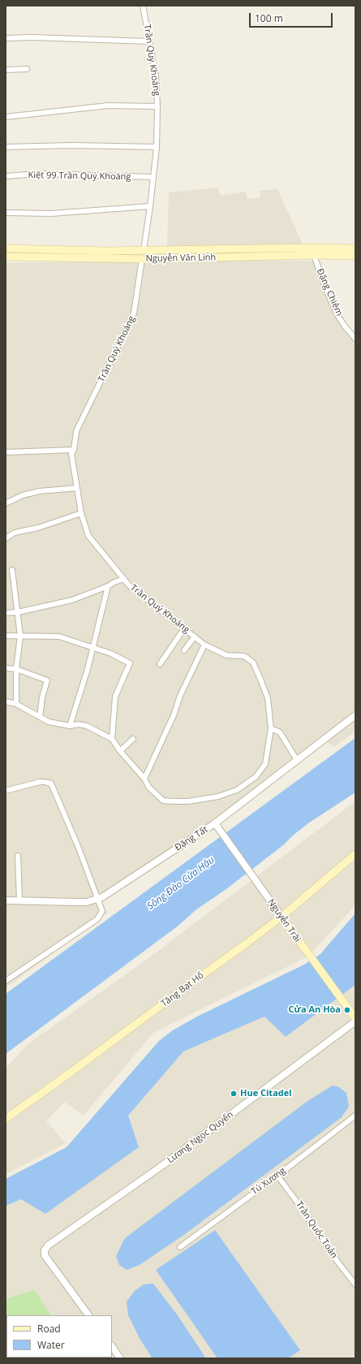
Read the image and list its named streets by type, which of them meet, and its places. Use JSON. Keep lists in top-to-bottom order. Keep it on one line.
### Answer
{"streets":{"main road":["Nguyễn Văn Linh","Nguyễn Trãi","Tăng Bạt Hổ"],"street":["Trần Quý Khoáng","Kiệt 99 Trần Quý Khoáng","Đặng Chiêm","Đặng Tất","Lương Ngọc Quyến","Tú Xương","Trần Quốc Toản"]},"crossings":[["Trần Quý Khoáng","Kiệt 99 Trần Quý Khoáng"],["Trần Quý Khoáng","Nguyễn Văn Linh"],["Nguyễn Văn Linh","Đặng Chiêm"],["Đặng Tất","Nguyễn Trãi"],["Nguyễn Trãi","Tăng Bạt Hổ"],["Tú Xương","Trần Quốc Toản"]],"water":["Sông Đào Cửa Hậu"],"places":["Cửa An Hòa","Hue Citadel"],"legend":["Road","Water"],"scale_bar":"100 m"}
